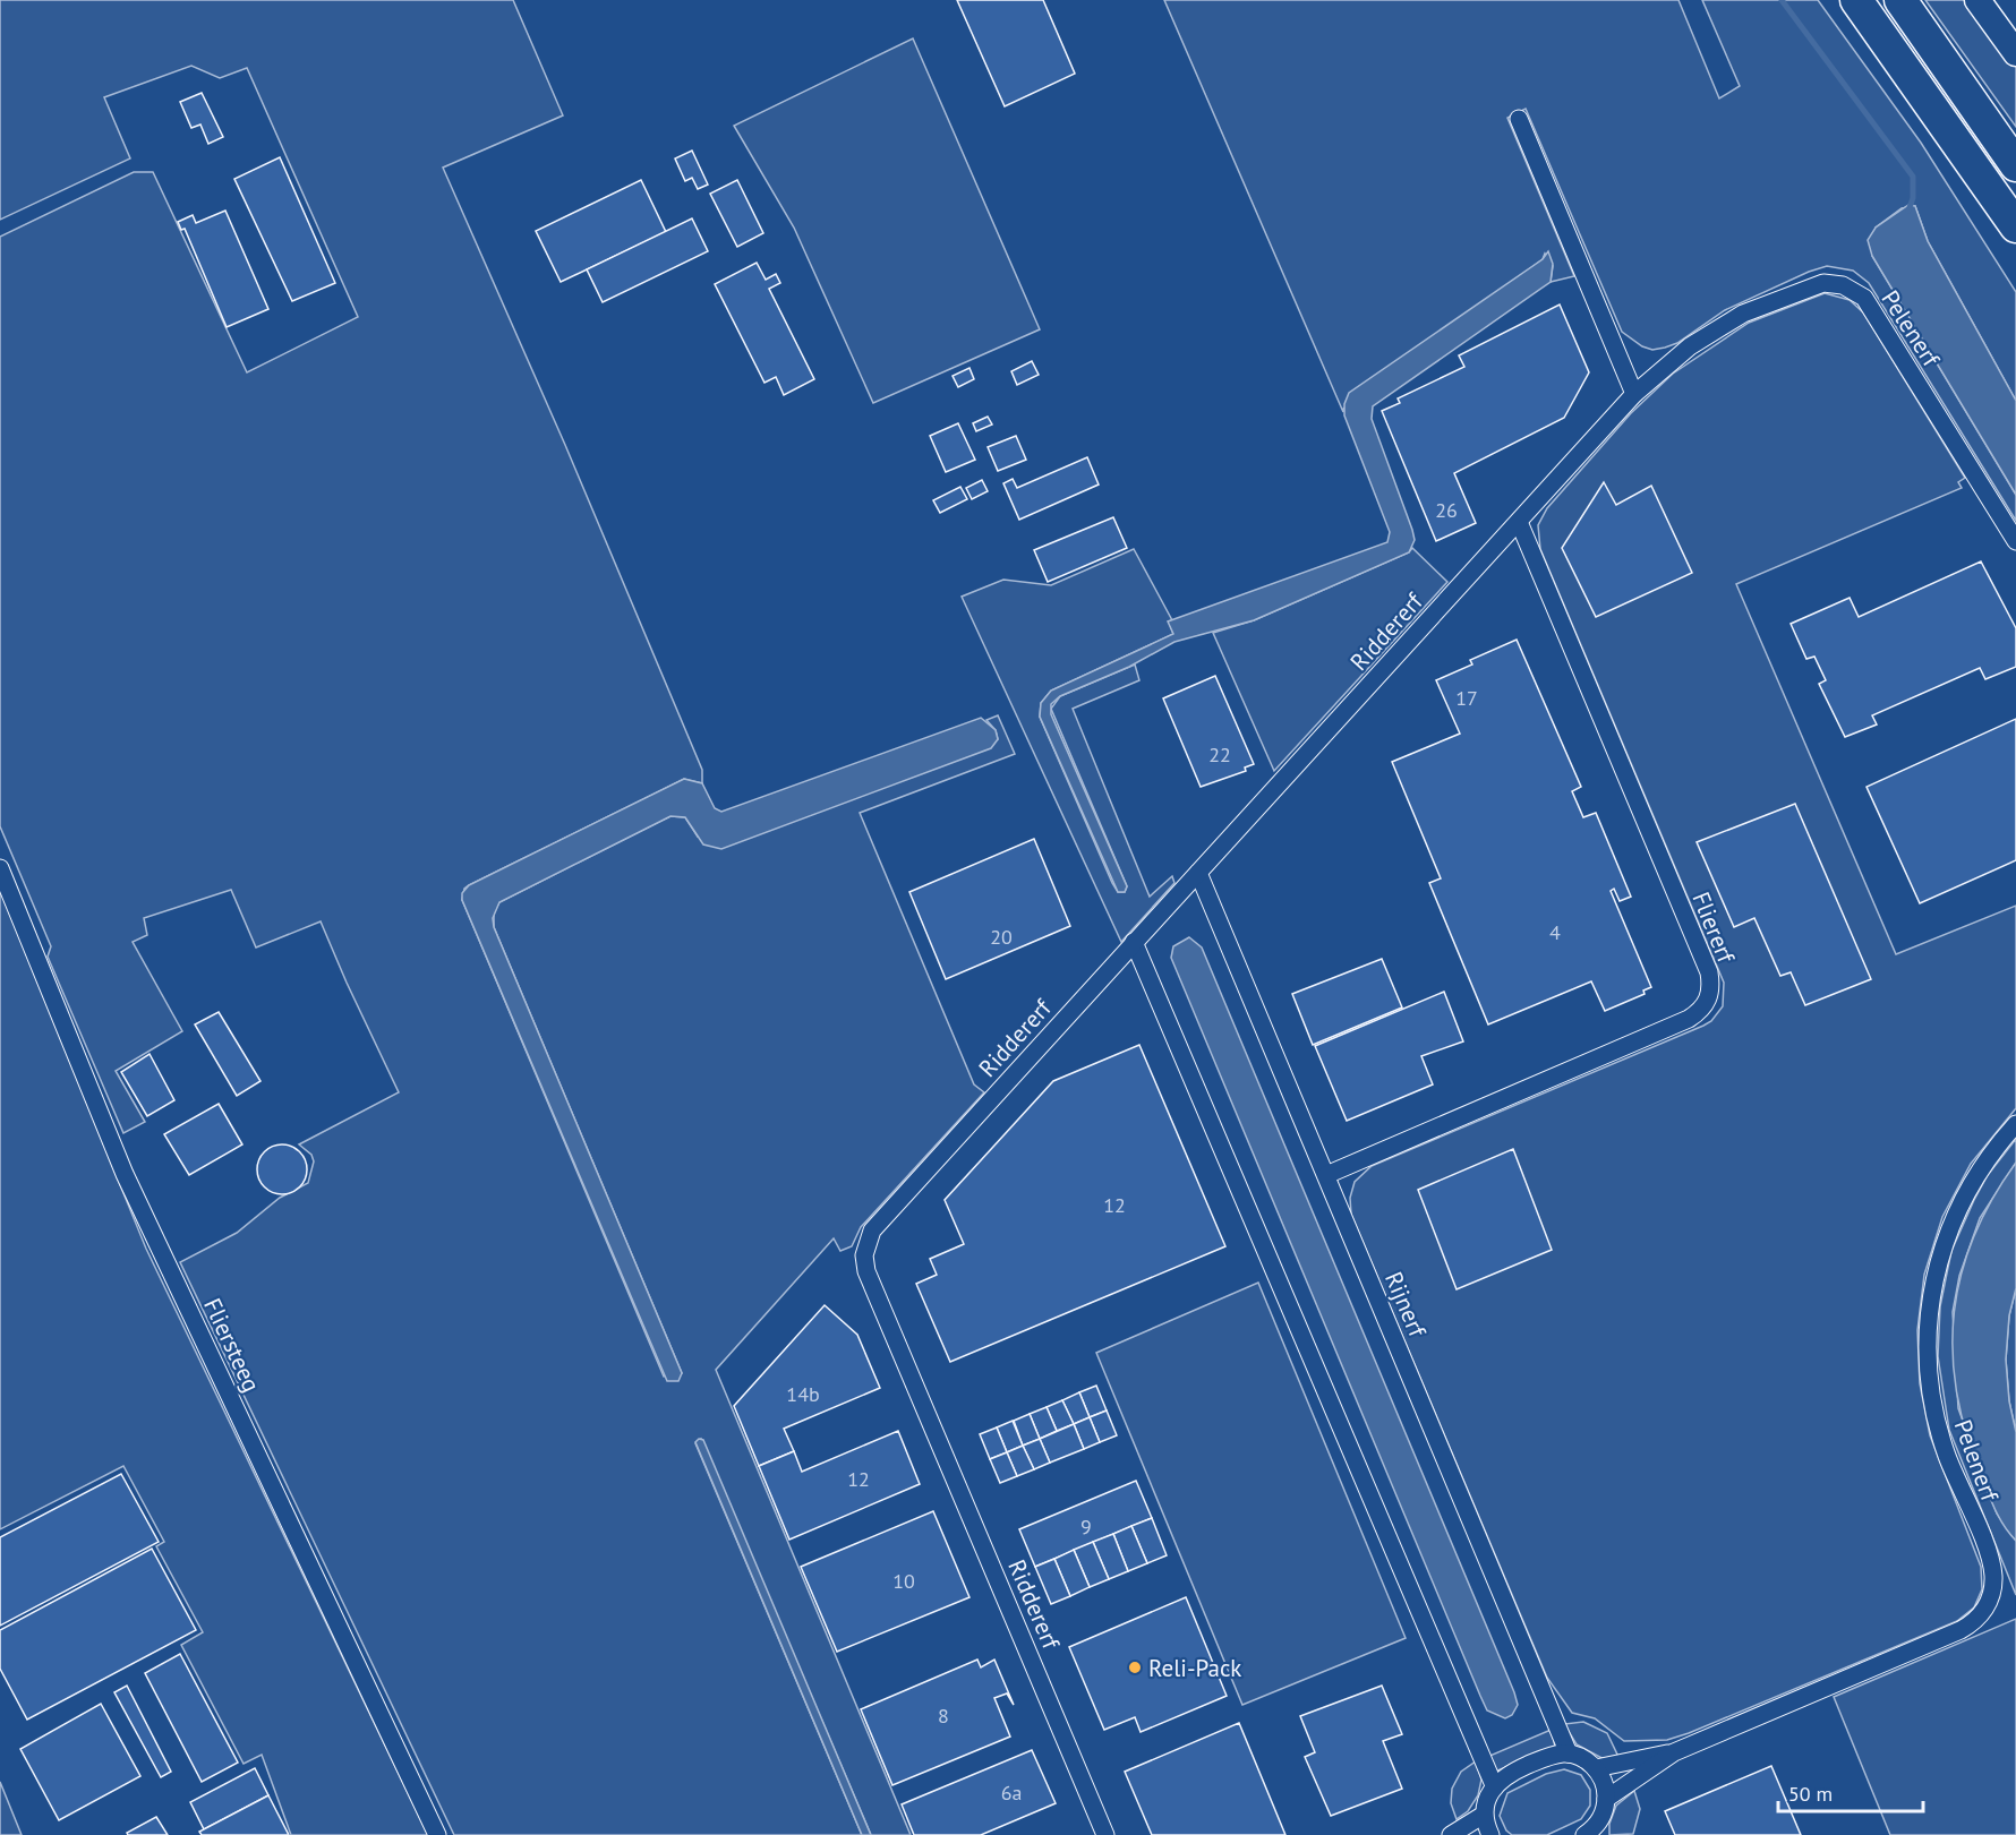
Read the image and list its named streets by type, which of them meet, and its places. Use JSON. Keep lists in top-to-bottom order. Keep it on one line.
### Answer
{"streets":{"street":["Pelenerf","Riddererf","Fliererf","Rijnerf","Fliersteeg"]},"crossings":[["Pelenerf","Riddererf"],["Riddererf","Fliererf"],["Riddererf","Rijnerf"],["Fliererf","Rijnerf"]],"places":["Reli-Pack"],"house_numbers":["26","17","22","4","20","12","14b","12","9","10","8","6a"],"scale_bar":"50 m"}
